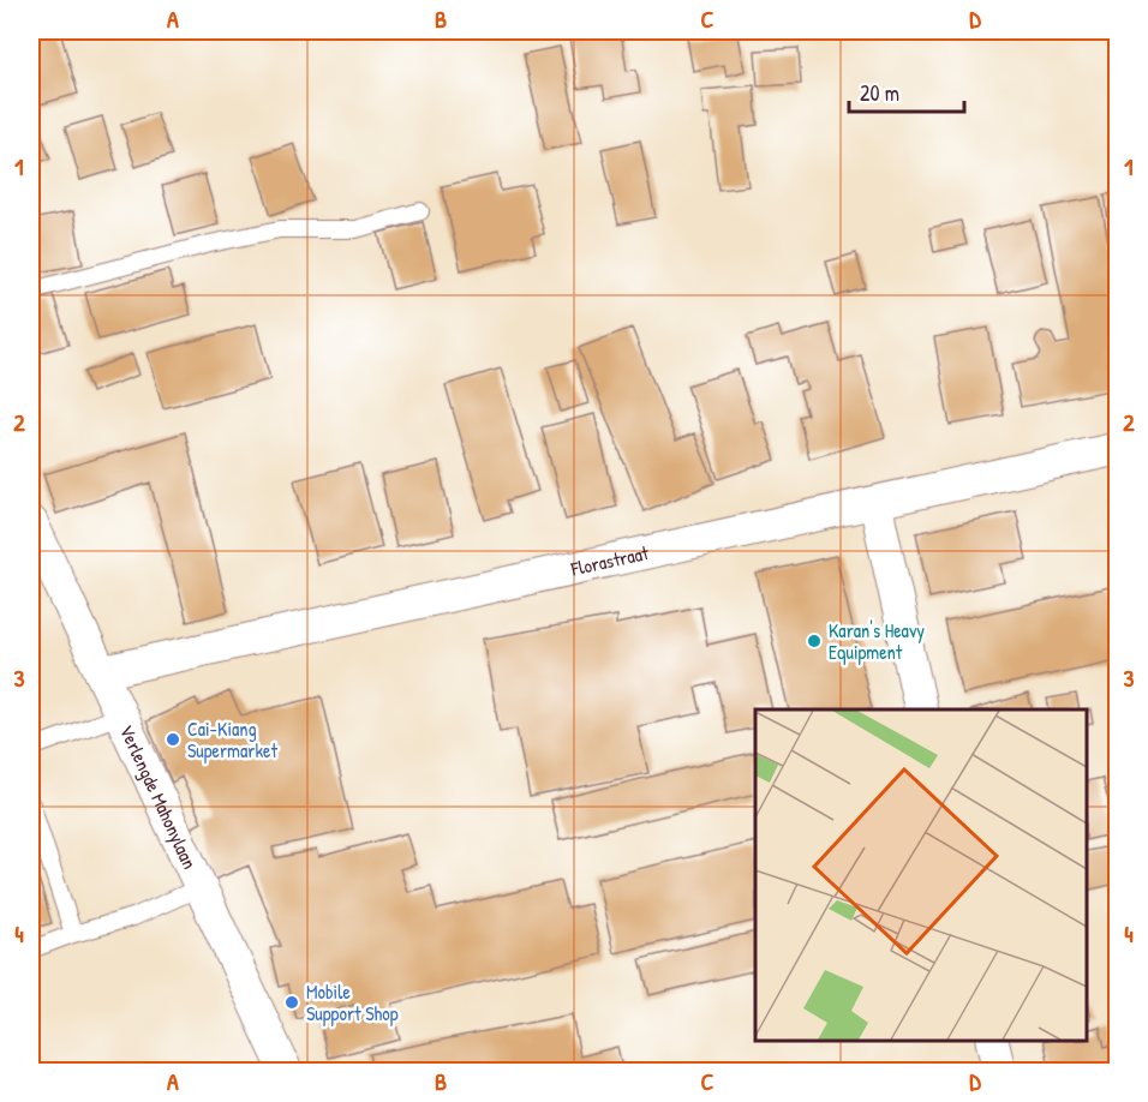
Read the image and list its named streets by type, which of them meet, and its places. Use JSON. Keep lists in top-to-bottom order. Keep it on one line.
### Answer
{"streets":{"street":["Florastraat","Verlengde Mahonylaan"]},"crossings":[["Florastraat","Verlengde Mahonylaan"]],"places":["Karan's Heavy Equipment","Cai-Kiang Supermarket","Mobile Support Shop"],"scale_bar":"20 m","grid":{"columns":["A","B","C","D"],"rows":["1","2","3","4"]}}
